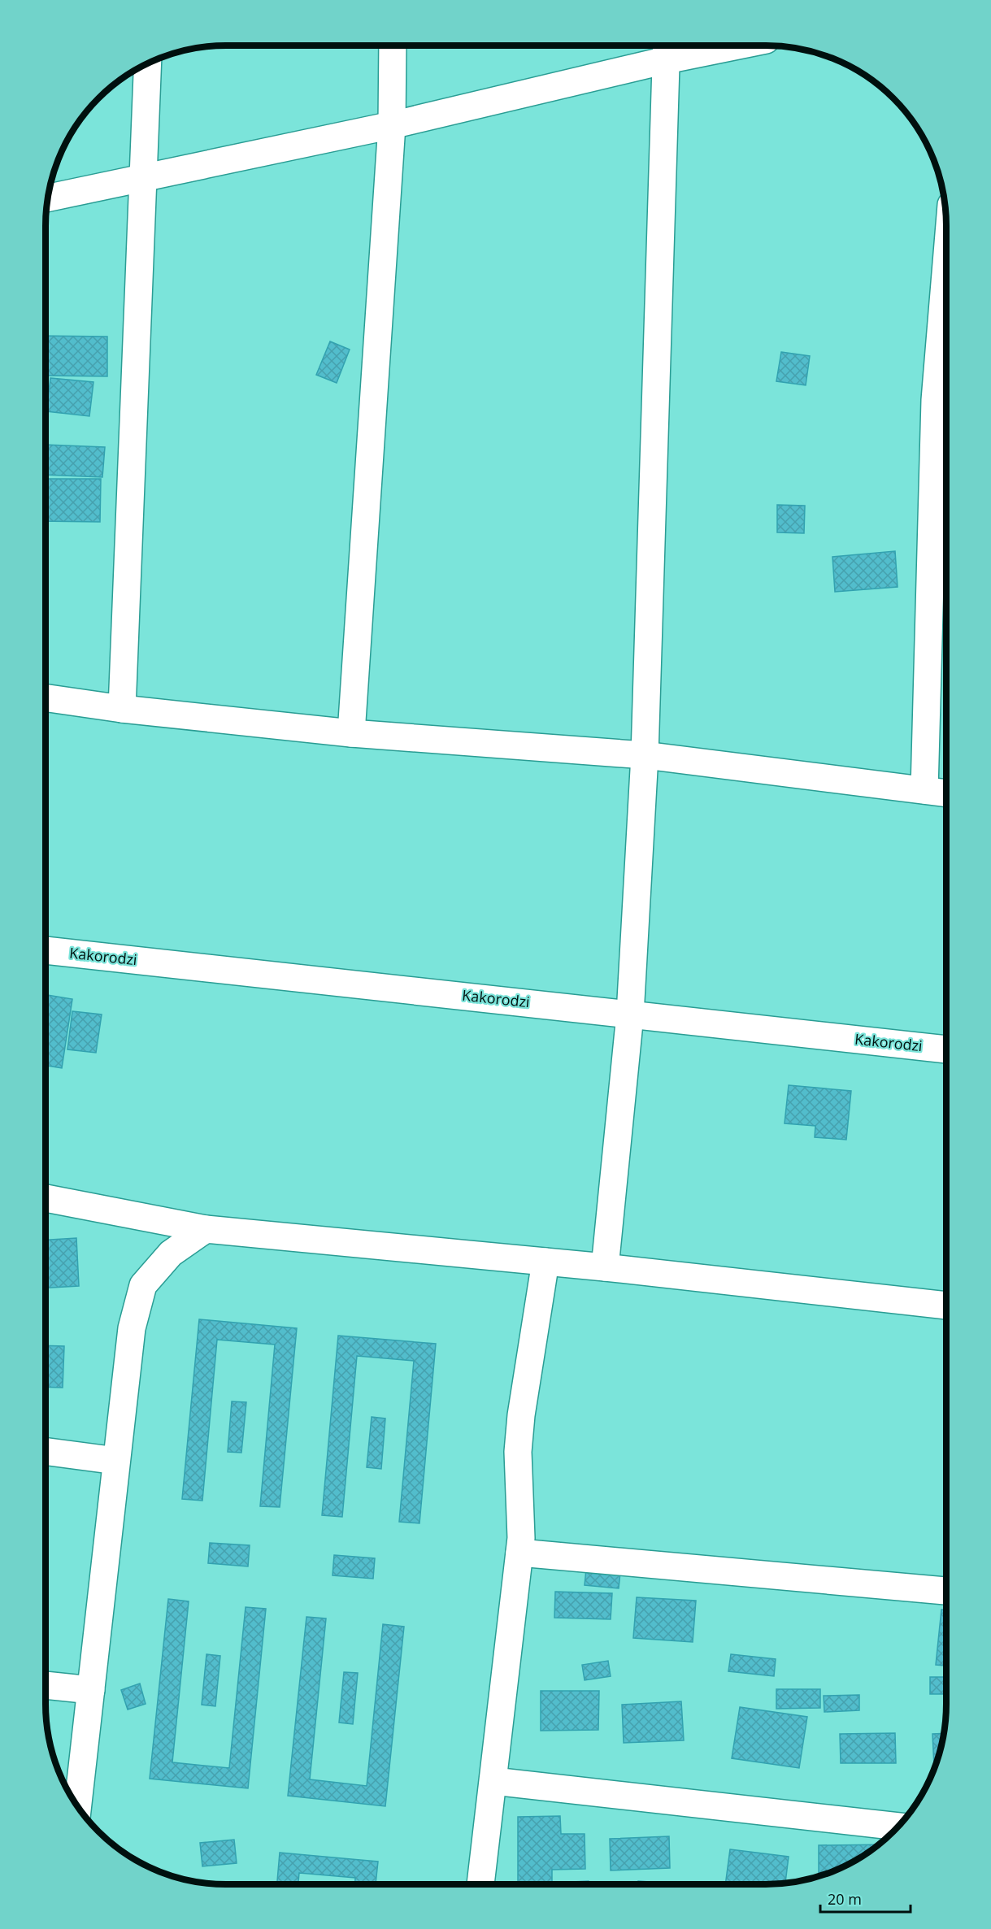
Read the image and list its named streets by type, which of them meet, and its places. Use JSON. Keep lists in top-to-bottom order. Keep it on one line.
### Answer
{"streets":{"street":["Kakorodzi"]},"scale_bar":"20 m"}
